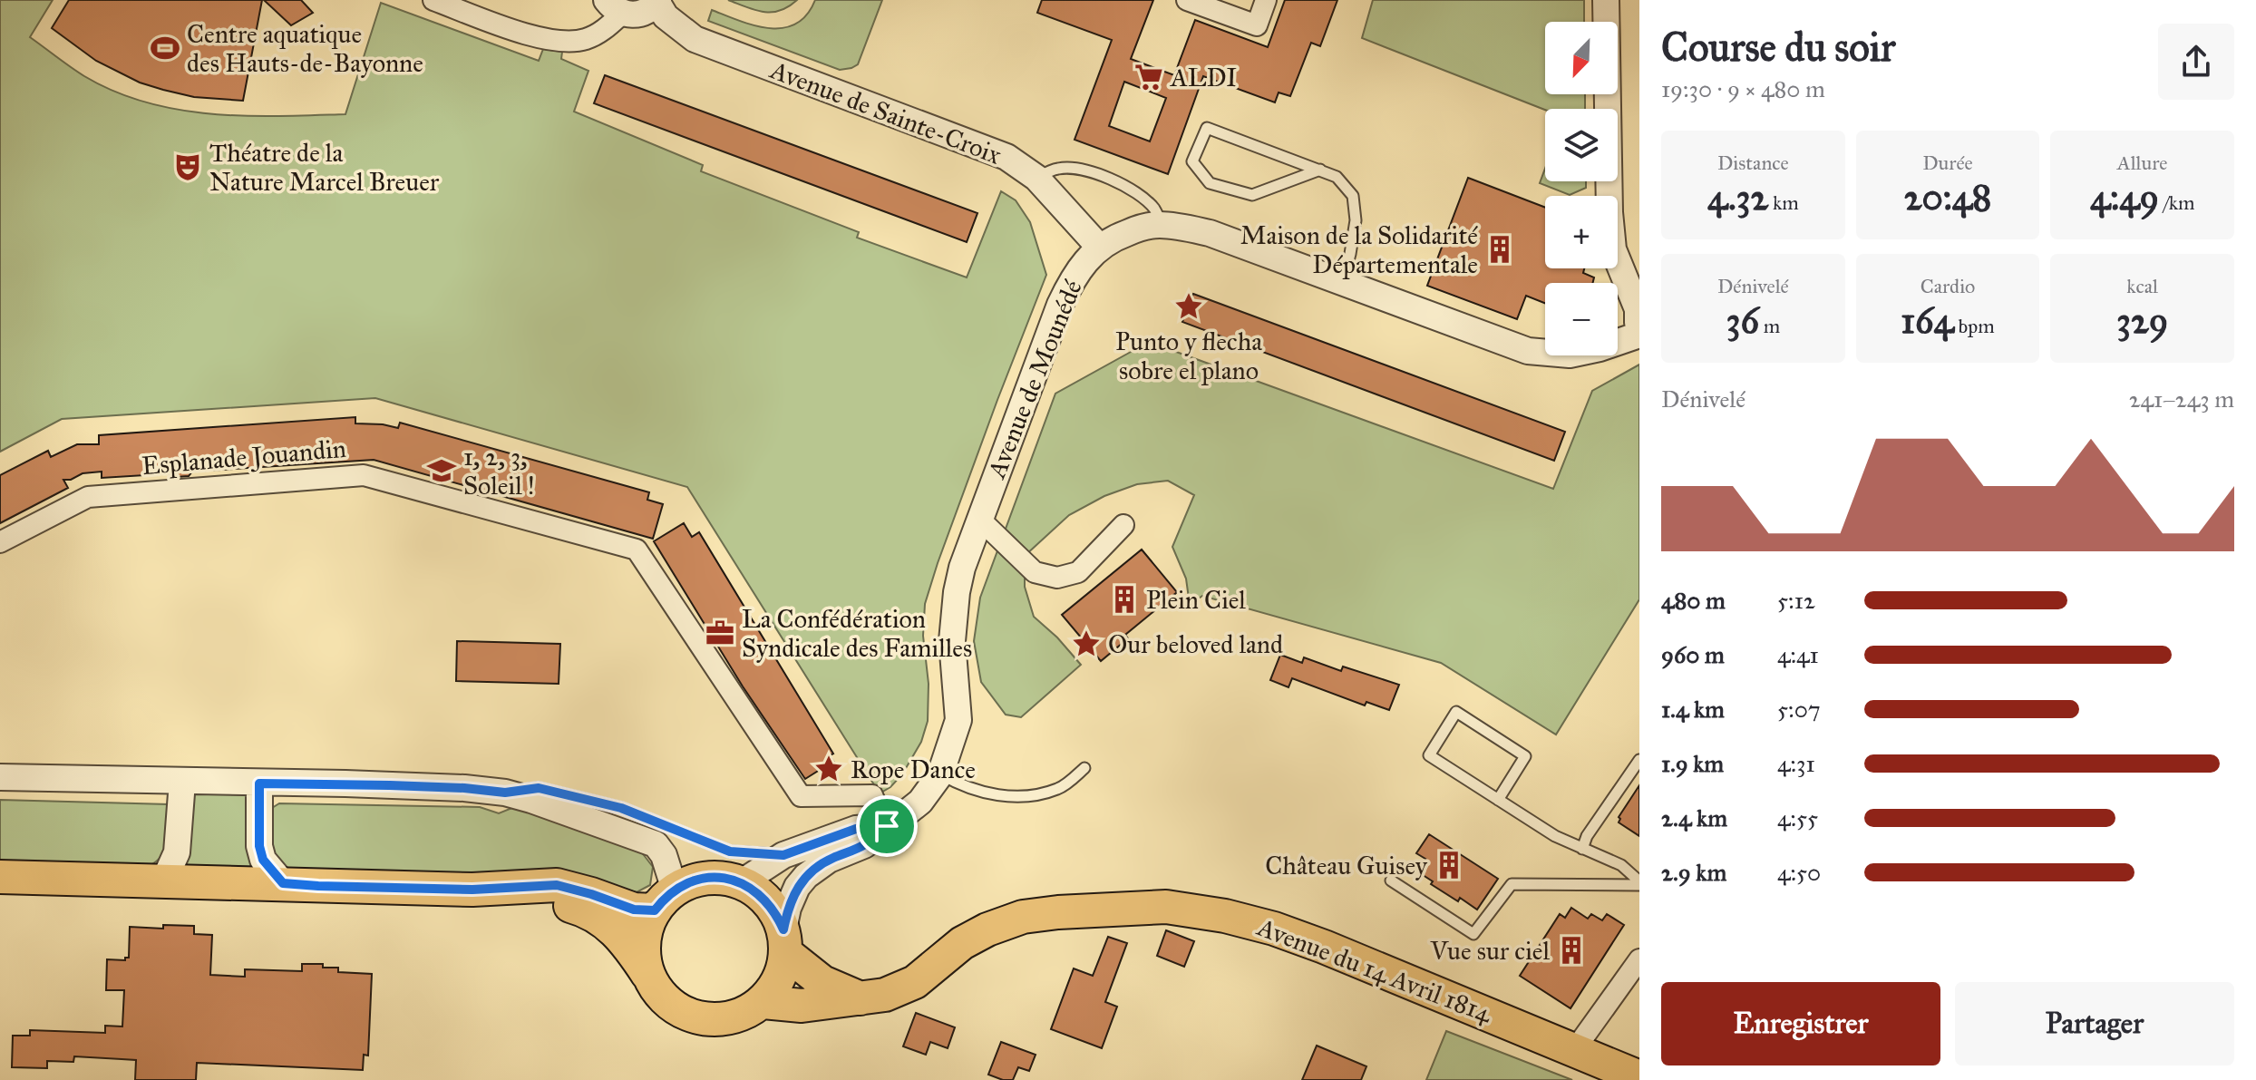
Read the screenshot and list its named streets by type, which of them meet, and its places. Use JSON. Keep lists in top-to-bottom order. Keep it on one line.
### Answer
{"streets":{"main road":["Avenue du 14 Avril 1814"],"street":["Avenue de Sainte-Croix","Avenue de Mounédé","Esplanade Jouandin"]},"crossings":[["Avenue de Sainte-Croix","Avenue de Mounédé"],["Avenue de Mounédé","Esplanade Jouandin"],["Avenue de Mounédé","Avenue du 14 Avril 1814"]],"places":{"sports":["Centre aquatique des Hauts-de-Bayonne"],"supermarket":["ALDI"],"theatre":["Théatre de la Nature Marcel Breuer"],"building":["Maison de la Solidarité Départementale","Plein Ciel","Château Guisey","Vue sur ciel"],"place":["Punto y flecha sobre el plano","Our beloved land","Rope Dance"],"school or university":["1, 2, 3, Soleil !"],"office":["La Confédération Syndicale des Familles"]},"north":"bottom left","page":{"heading":["Course du soir","19:30 · 9 × 480 m"],"map_buttons":["+","−"],"stats":[["Distance","4.32 km"],["Durée","20:48"],["Allure","4:49 /km"],["Dénivelé","36 m"],["Cardio","164 bpm"],["kcal","329"]],"chart":["Dénivelé","241–243 m"],"list":[{"name":"480 m","note":"5:12"},{"name":"960 m","note":"4:41"},{"name":"1.4 km","note":"5:07"},{"name":"1.9 km","note":"4:31"},{"name":"2.4 km","note":"4:55"},{"name":"2.9 km","note":"4:50"}],"buttons":["Enregistrer","Partager"]}}
